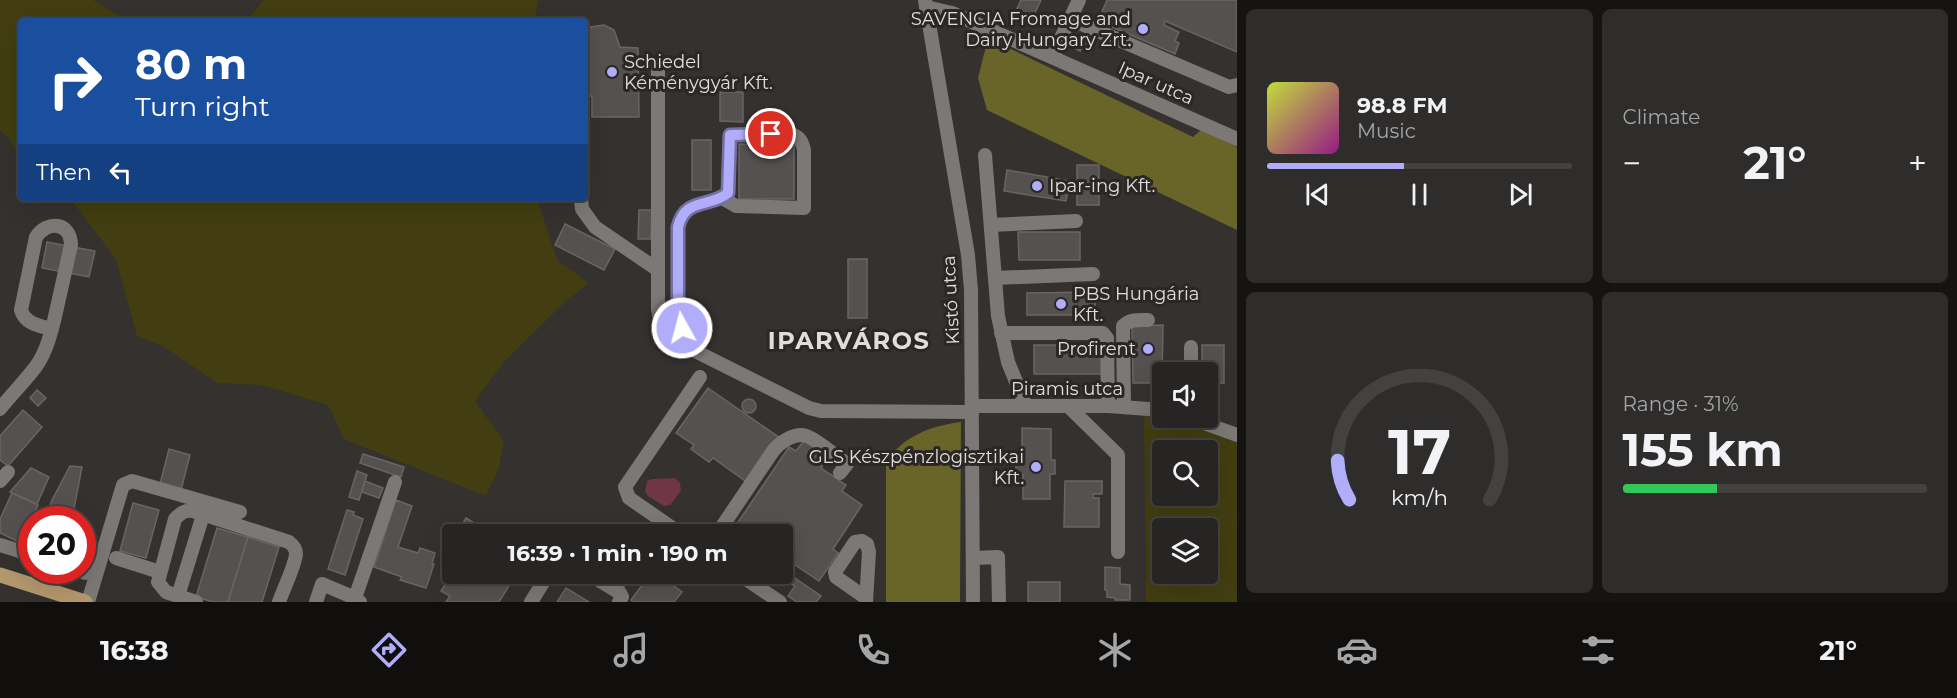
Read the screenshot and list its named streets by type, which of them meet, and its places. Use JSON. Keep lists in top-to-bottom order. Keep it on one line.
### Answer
{"streets":{"street":["Ipar utca","Kistó utca","Piramis utca"]},"crossings":[["Ipar utca","Kistó utca"],["Kistó utca","Piramis utca"]],"districts":["IPARVÁROS"],"places":["SAVENCIA Fromage and Dairy Hungary Zrt.","Schiedel Kéménygyár Kft.","Ipar-ing Kft.","PBS Hungária Kft.","Profirent","GLS Készpénzlogisztikai Kft."],"page":{"tile":["Climate",["Range · 31%","155 km"]],"turn":["80 m","Turn right"],"song":["98.8 FM","Music"],"heat":["−","21°","+"],"then":"Then","limit":"20","trip":"16:39 · 1 min · 190 m","tabs":["16:38","21°"],"gauge":["17","km/h"]}}
